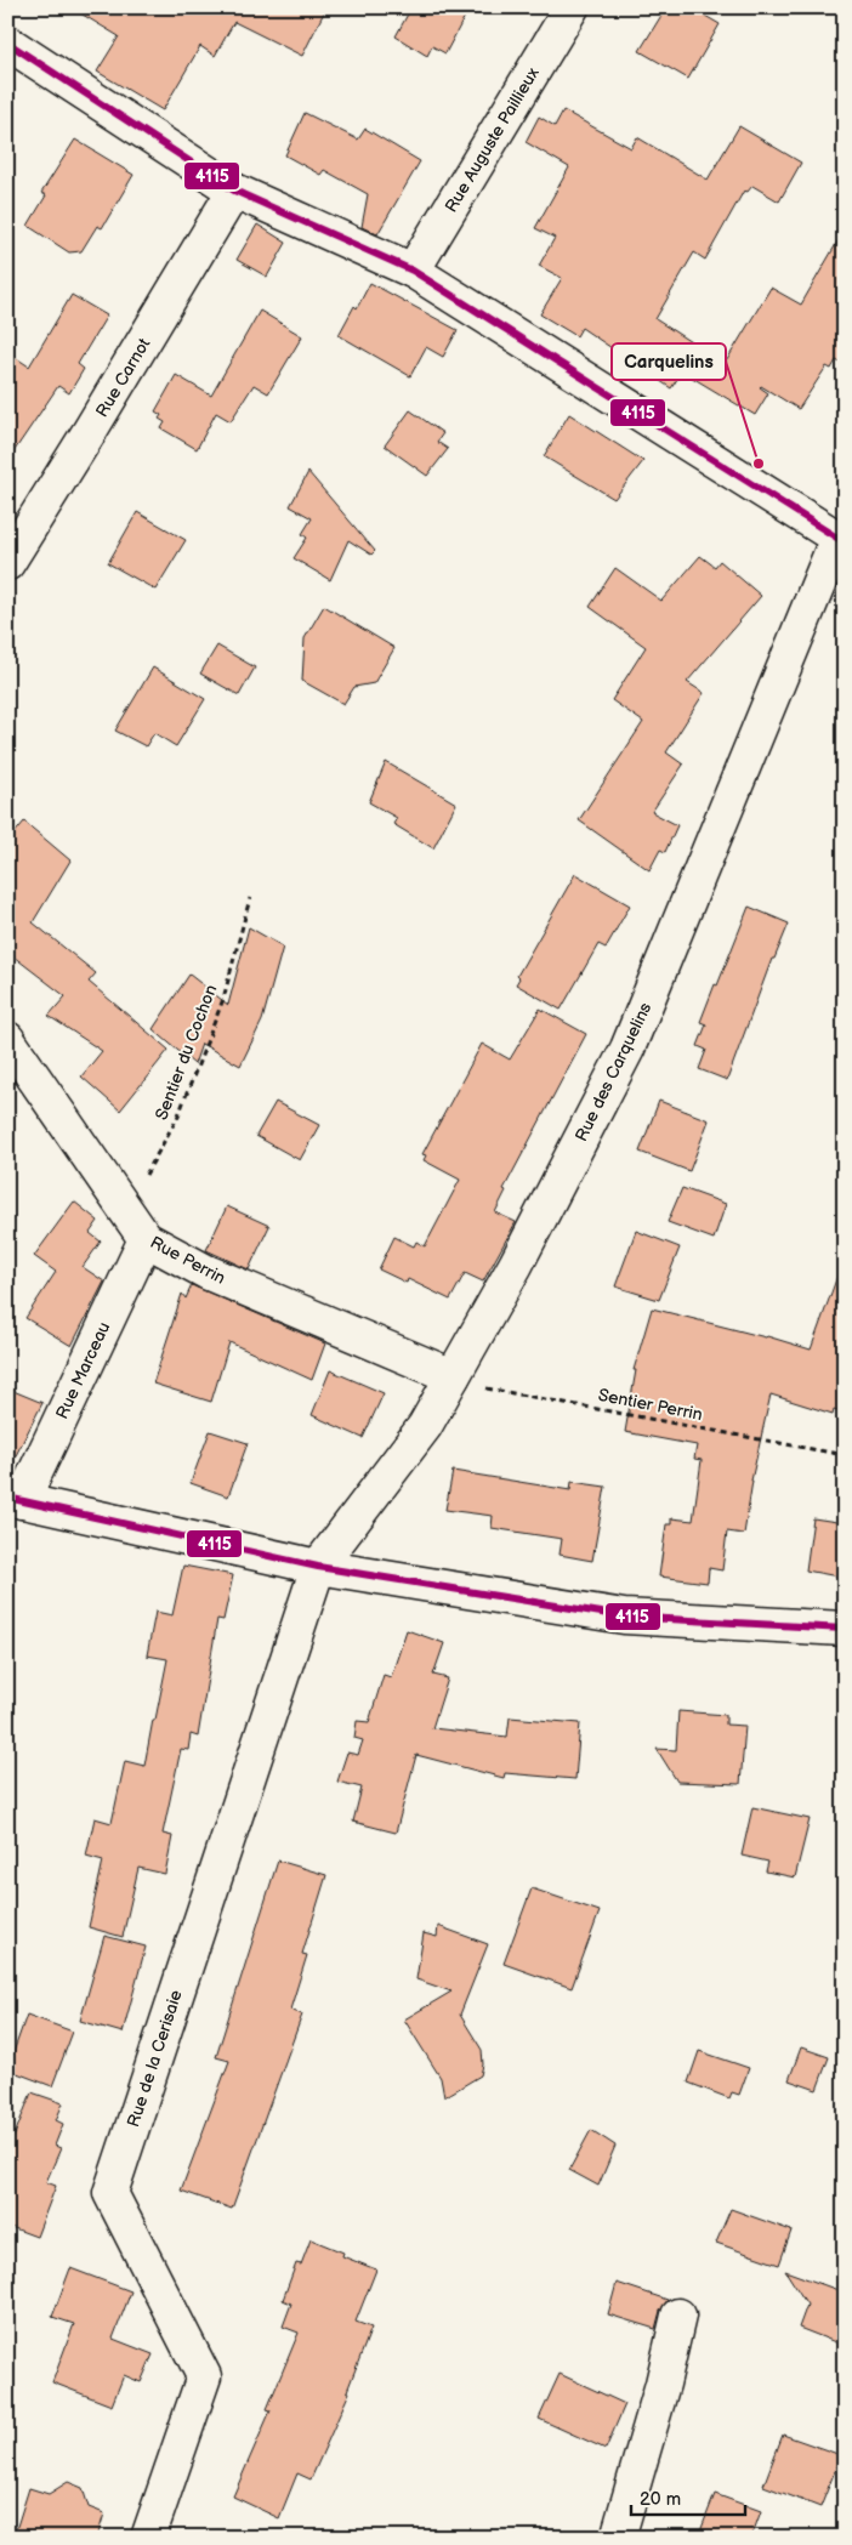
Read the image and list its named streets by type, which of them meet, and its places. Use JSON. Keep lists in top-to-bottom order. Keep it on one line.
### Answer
{"streets":{"street":["Rue Auguste Paillieux","Rue Carnot","Rue des Carquelins","Rue Perrin","Rue Marceau","Rue de la Cerisaie"],"path":["Sentier du Cochon","Sentier Perrin"]},"crossings":[["Sentier du Cochon","Rue Perrin"],["Rue des Carquelins","Rue Perrin"],["Rue des Carquelins","Sentier Perrin"],["Rue des Carquelins","Rue de la Cerisaie"],["Rue Perrin","Rue Marceau"],["Rue Perrin","Sentier Perrin"]],"places":["Carquelins"],"lines":["transit line 4115"],"scale_bar":"20 m"}
